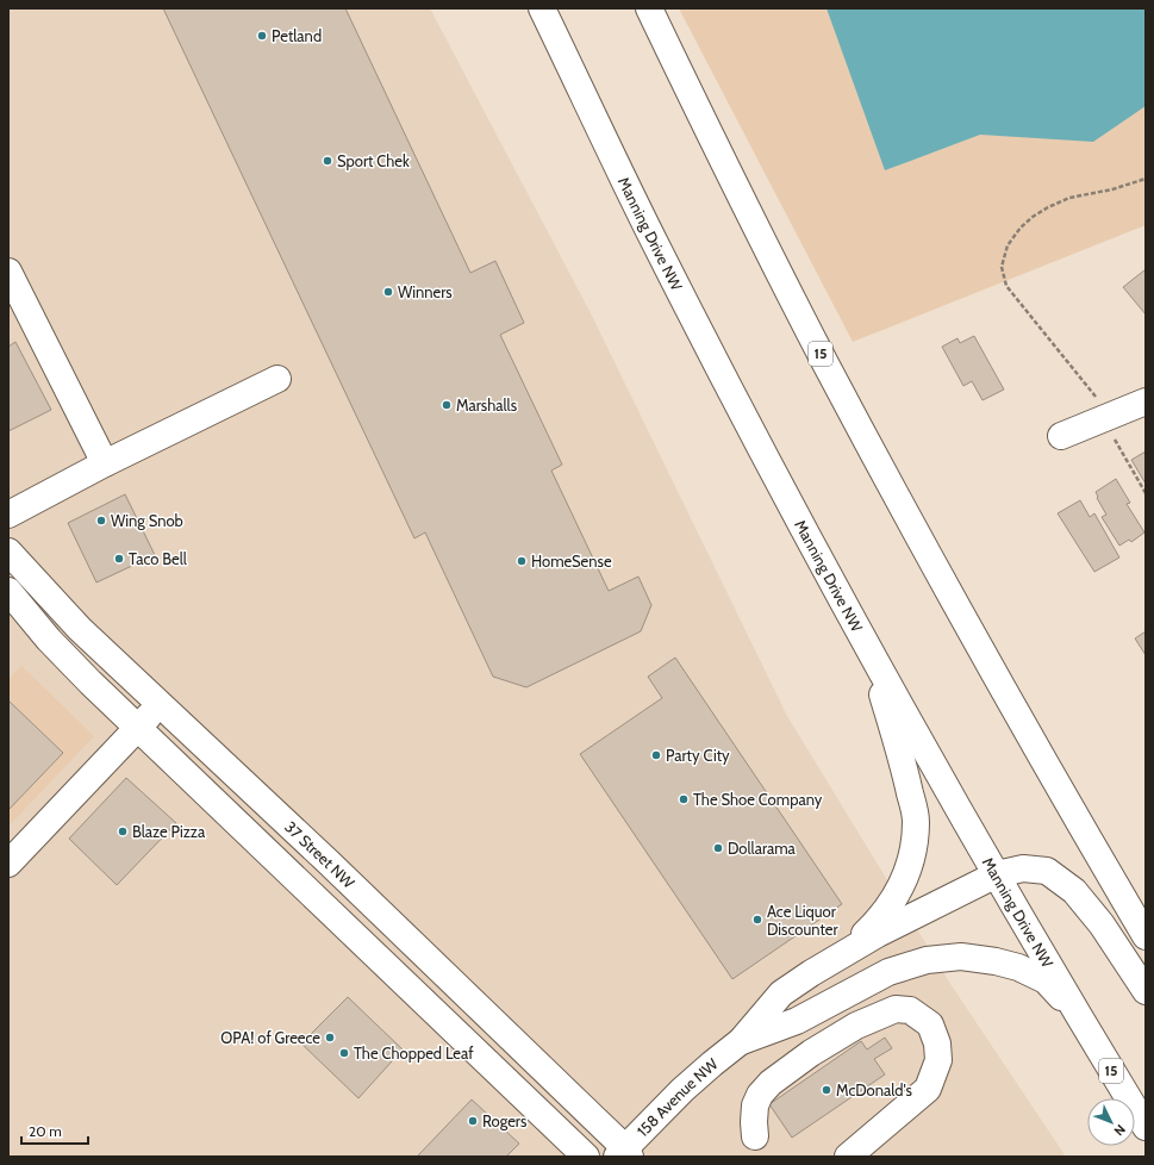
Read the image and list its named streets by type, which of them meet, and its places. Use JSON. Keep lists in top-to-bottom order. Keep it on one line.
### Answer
{"streets":{"main road":["Manning Drive NW","15","37 Street NW","158 Avenue NW"]},"crossings":[["37 Street NW","158 Avenue NW"]],"places":["Petland","Sport Chek","Winners","Marshalls","Wing Snob","Taco Bell","HomeSense","Party City","The Shoe Company","Blaze Pizza","Dollarama","Ace Liquor Discounter","OPA! of Greece","The Chopped Leaf","McDonald's","Rogers"],"scale_bar":"20 m","north":"bottom right"}
